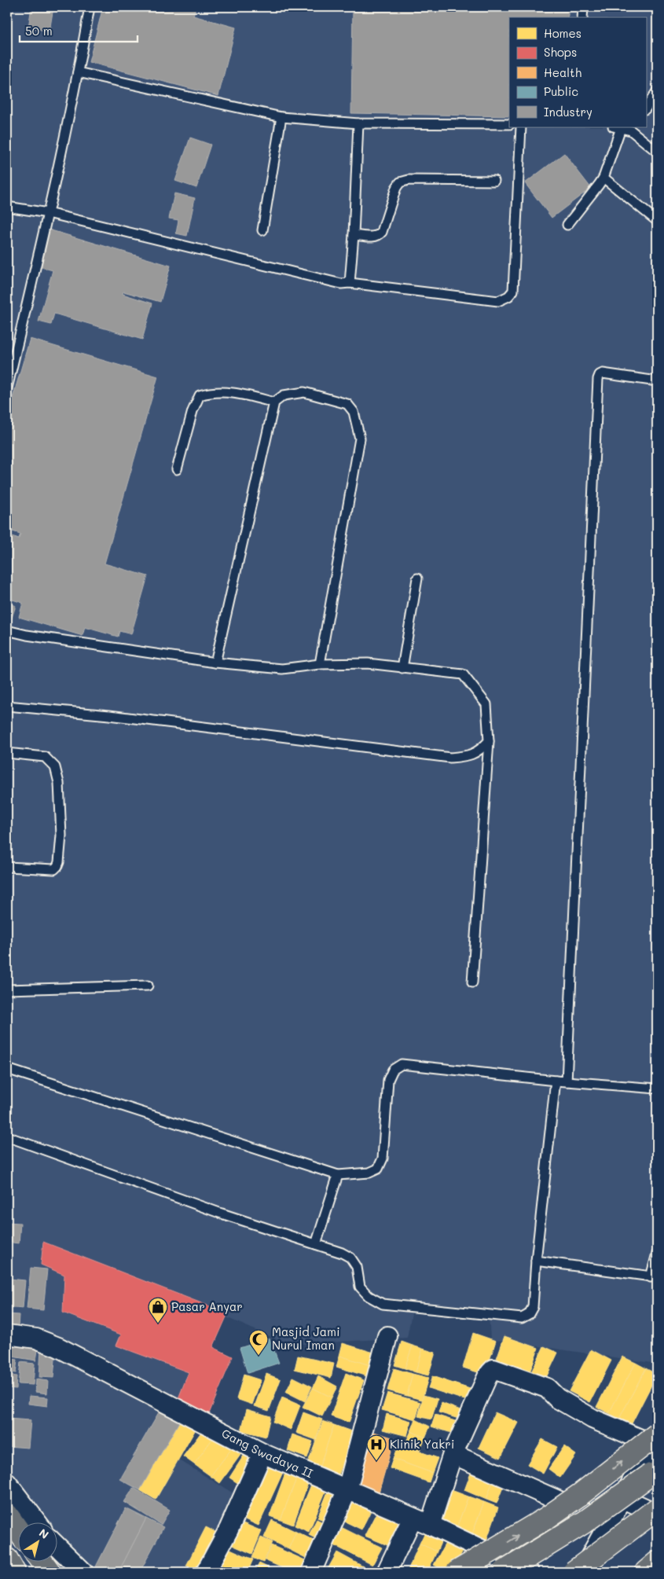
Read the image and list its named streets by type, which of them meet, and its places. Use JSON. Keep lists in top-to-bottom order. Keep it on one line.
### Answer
{"streets":{"street":["Gang Swadaya II"]},"places":{"shop":["Pasar Anyar"],"mosque":["Masjid Jami Nurul Iman"],"hospital":["Klinik Yakri"]},"legend":["Homes","Shops","Health","Public","Industry"],"scale_bar":"50 m","north":"top right"}
